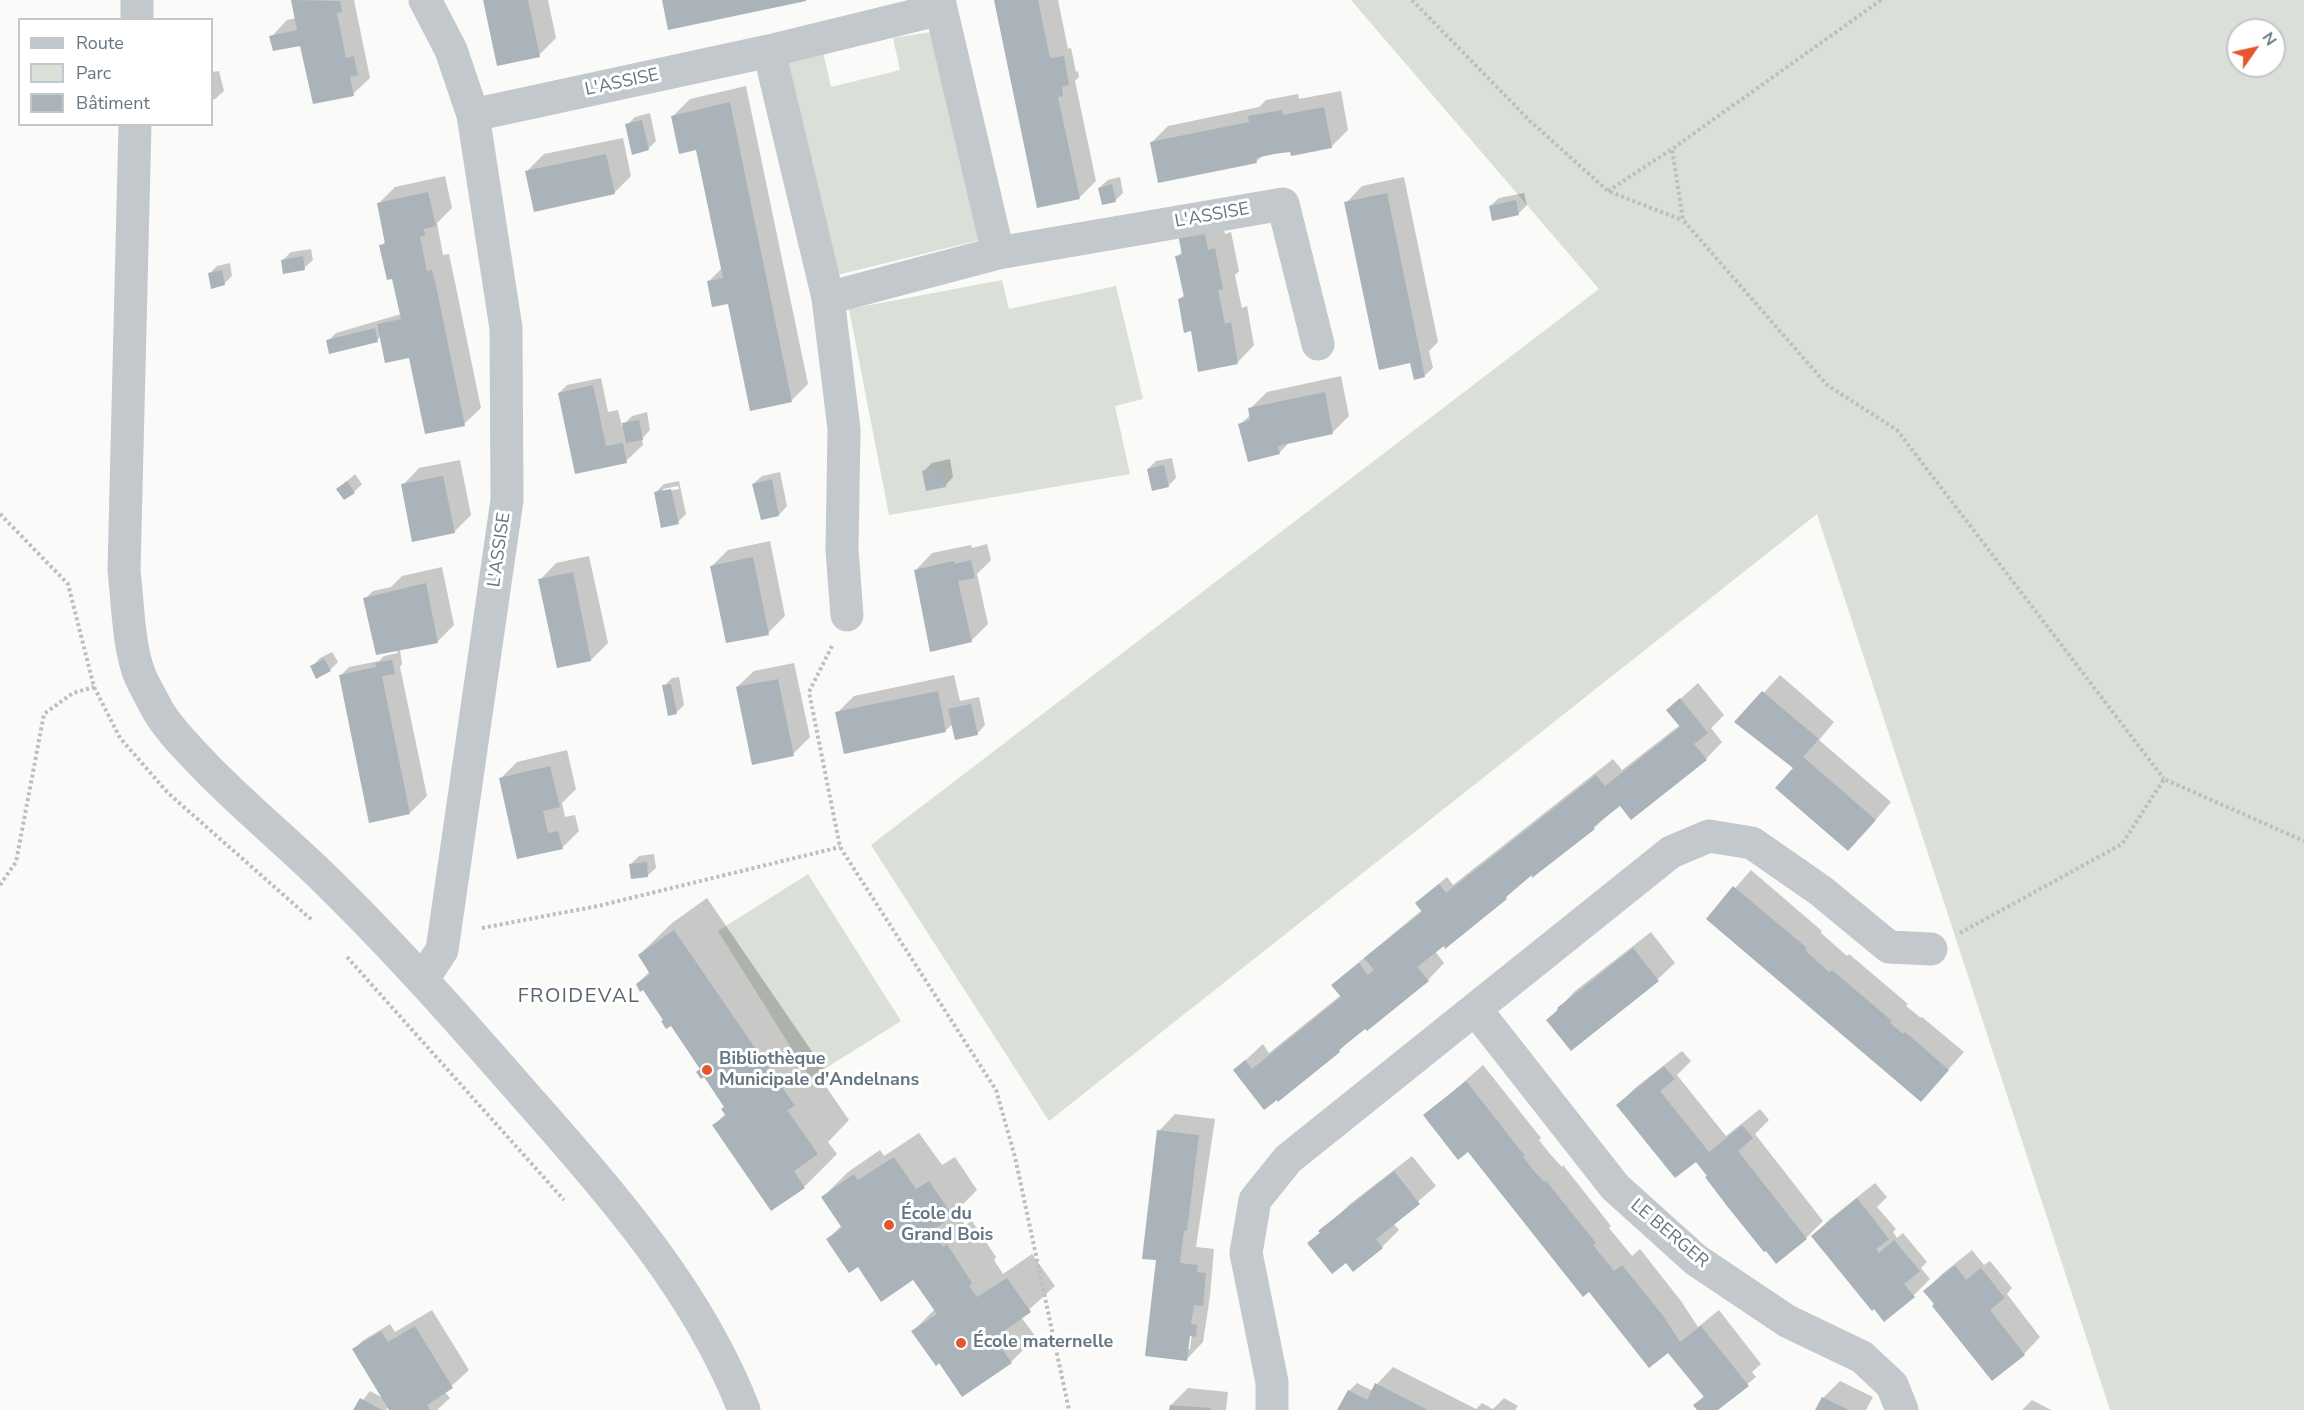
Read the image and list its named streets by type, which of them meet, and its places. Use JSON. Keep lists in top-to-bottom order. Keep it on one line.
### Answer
{"streets":{"street":["L'ASSISE","LE BERGER"]},"districts":["FROIDEVAL"],"places":["Bibliothèque Municipale d'Andelnans","École du Grand Bois","École maternelle"],"legend":["Route","Parc","Bâtiment"],"north":"top right"}
